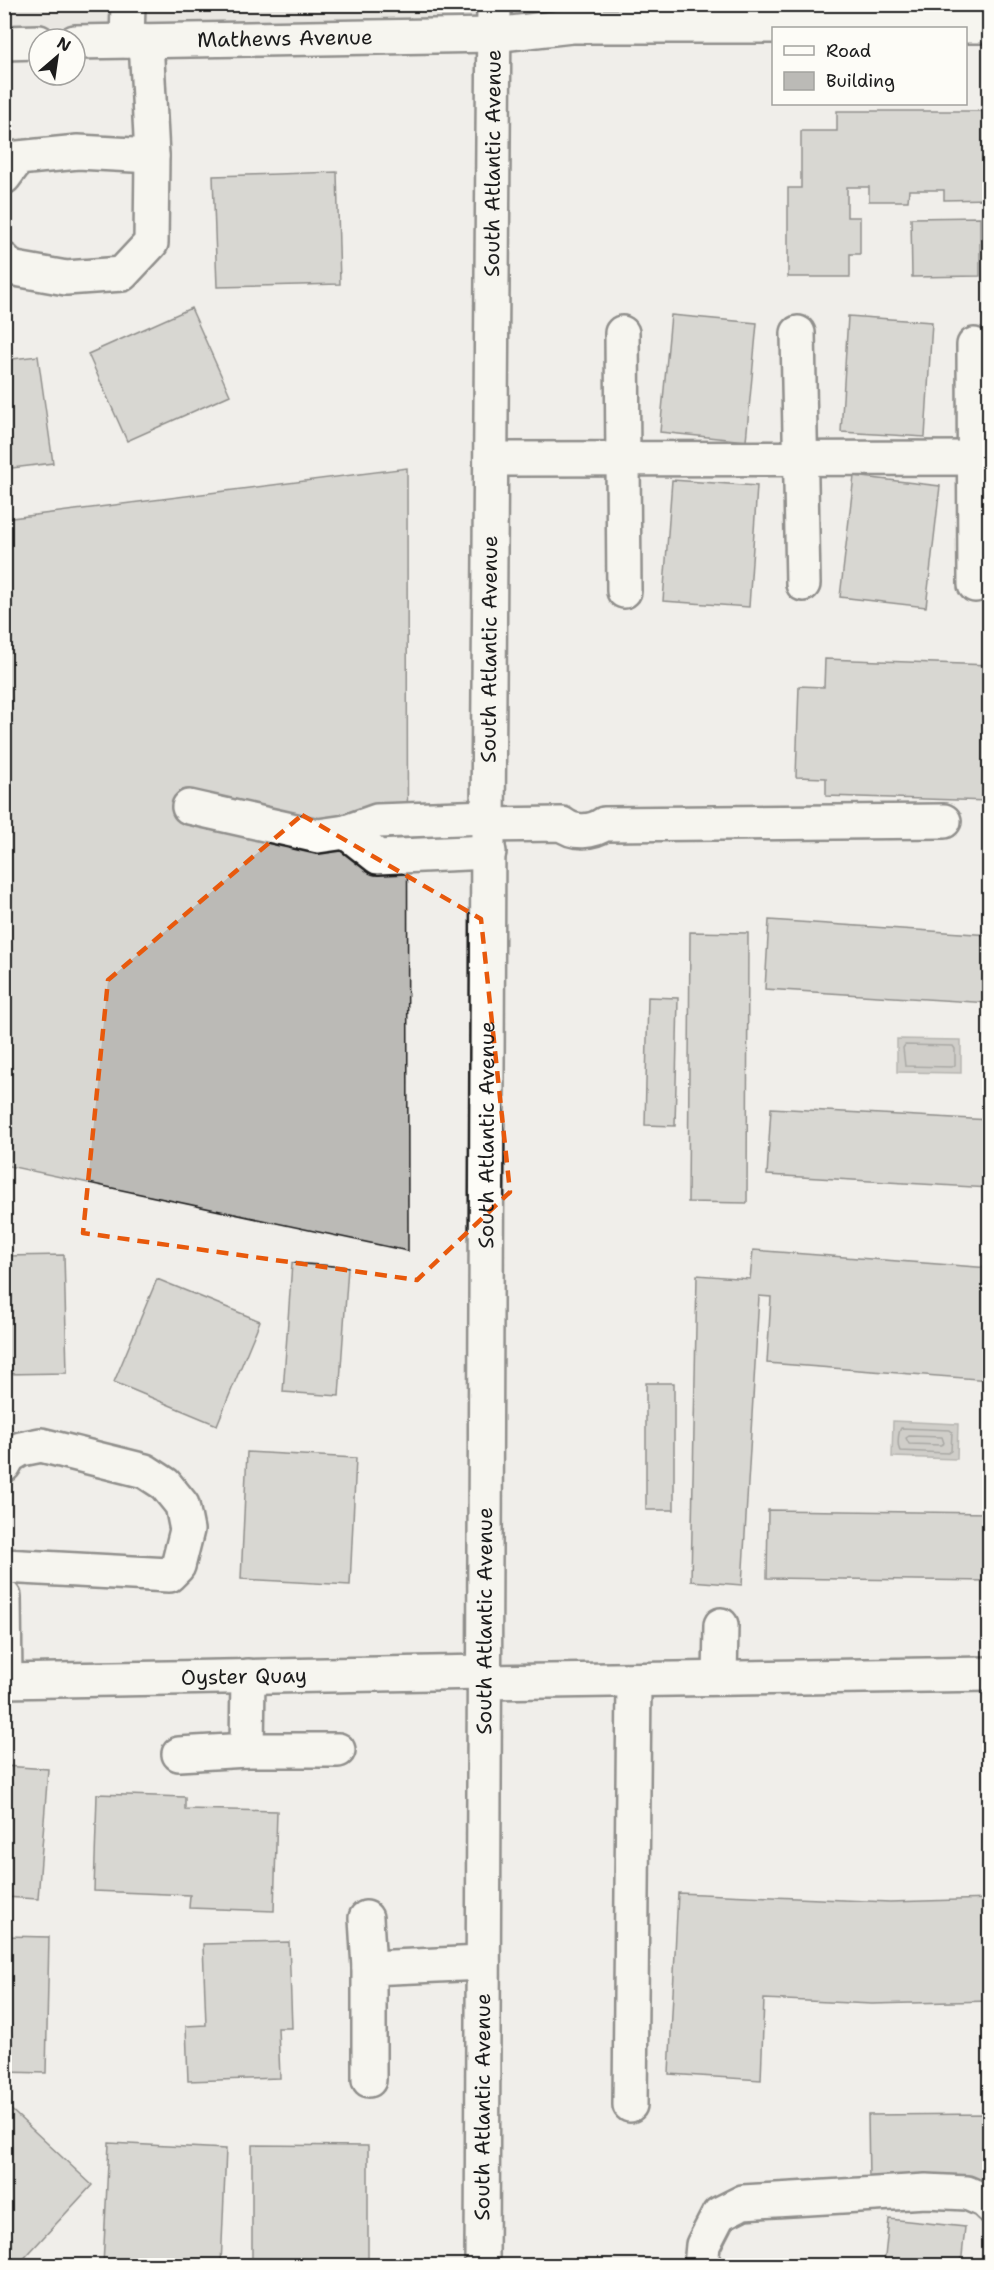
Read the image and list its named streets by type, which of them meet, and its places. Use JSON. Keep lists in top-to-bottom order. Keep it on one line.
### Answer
{"streets":{"street":["Mathews Avenue","South Atlantic Avenue","Oyster Quay"]},"crossings":[["Mathews Avenue","South Atlantic Avenue"],["South Atlantic Avenue","Oyster Quay"]],"legend":["Road","Building"],"north":"top right"}
